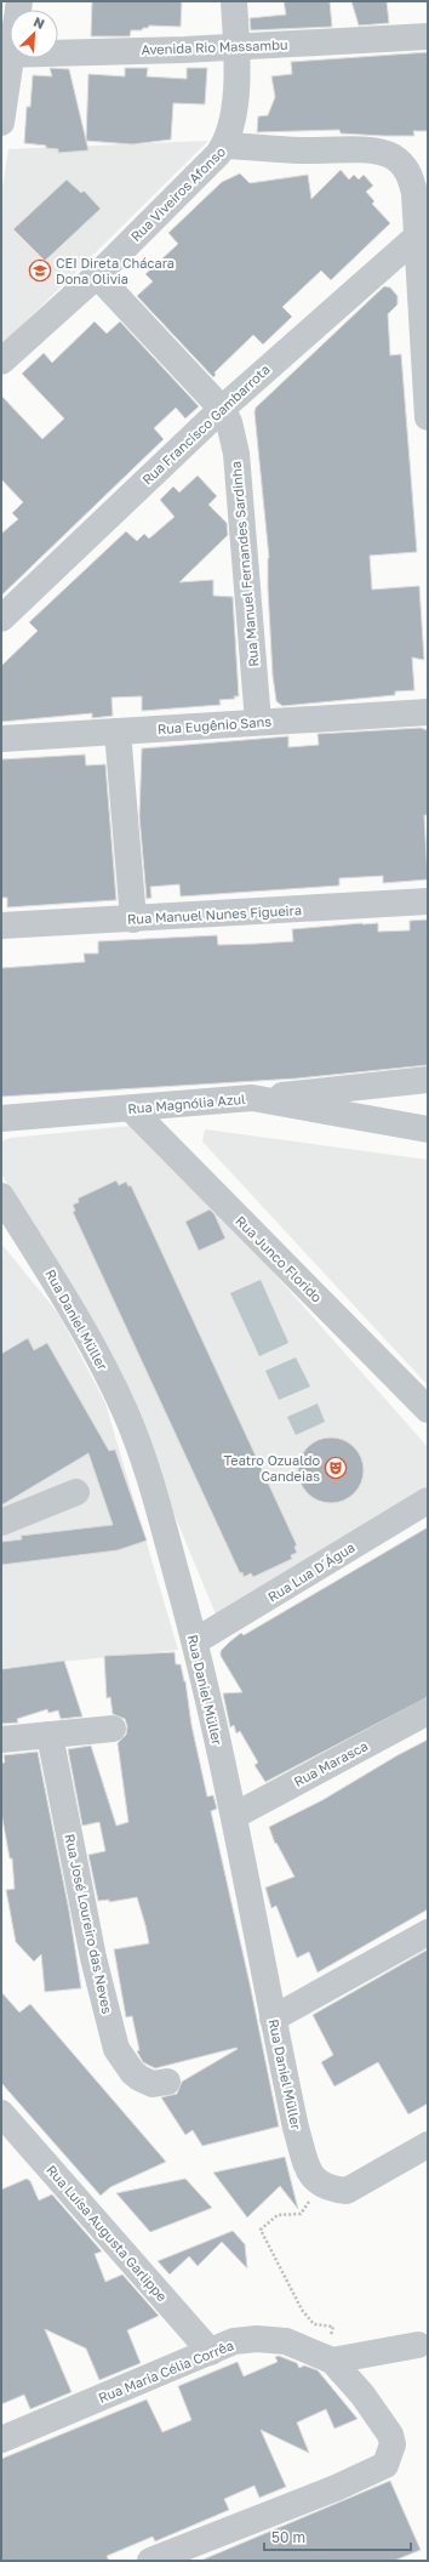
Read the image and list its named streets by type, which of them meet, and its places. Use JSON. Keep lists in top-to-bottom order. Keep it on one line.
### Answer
{"streets":{"street":["Avenida Rio Massambu","Rua Viveiros Afonso","Rua Francisco Gambarrota","Rua Manuel Fernandes Sardinha","Rua Eugênio Sans","Rua Manuel Nunes Figueira","Rua Magnólia Azul","Rua Junco Florido","Rua Daniel Müller","Rua Lua D´Água","Rua Marasca","Rua José Loureiro das Neves","Rua Luísa Augusta Garlippe","Rua Maria Célia Corrêa"]},"crossings":[["Rua Viveiros Afonso","Rua Francisco Gambarrota"],["Rua Francisco Gambarrota","Rua Manuel Fernandes Sardinha"],["Rua Manuel Fernandes Sardinha","Rua Eugênio Sans"],["Rua Magnólia Azul","Rua Junco Florido"],["Rua Daniel Müller","Rua Lua D´Água"],["Rua Daniel Müller","Rua Marasca"],["Rua Luísa Augusta Garlippe","Rua Maria Célia Corrêa"]],"places":{"school or university":["CEI Direta Chácara Dona Olivia"],"theatre":["Teatro Ozualdo Candeias"]},"scale_bar":"50 m","north":"top right"}
